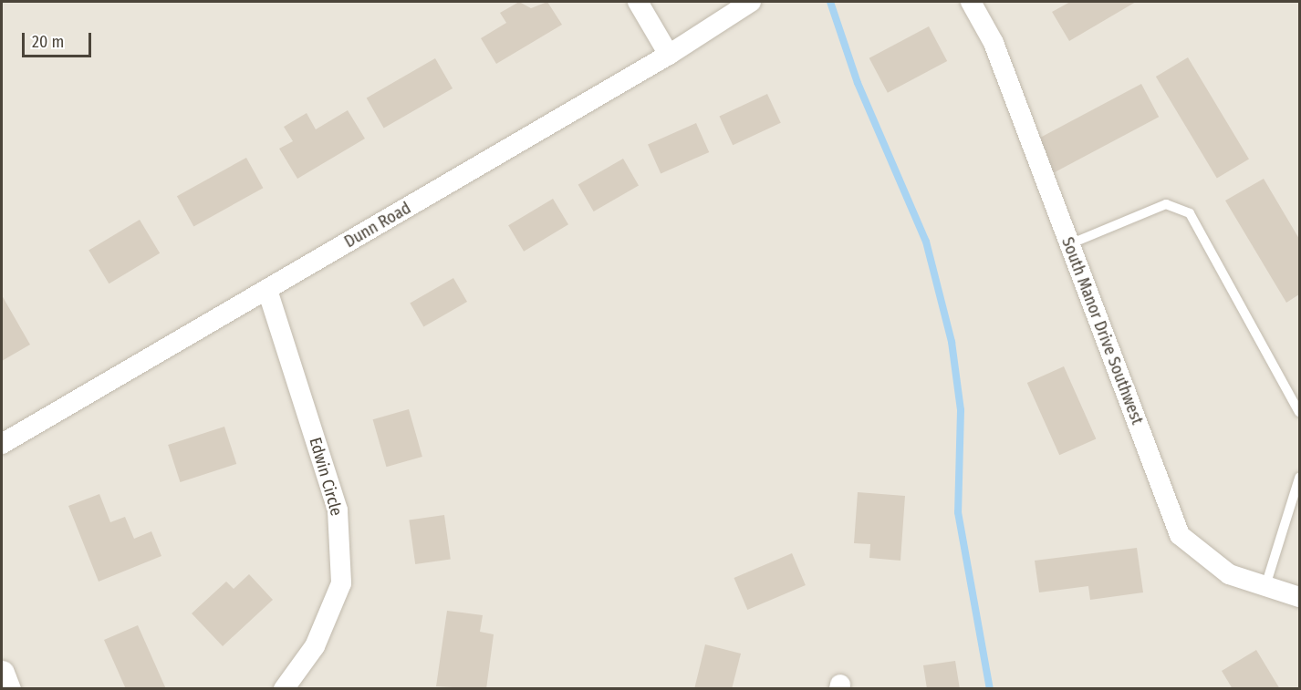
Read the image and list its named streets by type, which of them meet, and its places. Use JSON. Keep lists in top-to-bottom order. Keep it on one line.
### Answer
{"streets":{"street":["Dunn Road","South Manor Drive Southwest","Edwin Circle"]},"crossings":[["Dunn Road","Edwin Circle"]],"scale_bar":"20 m"}
